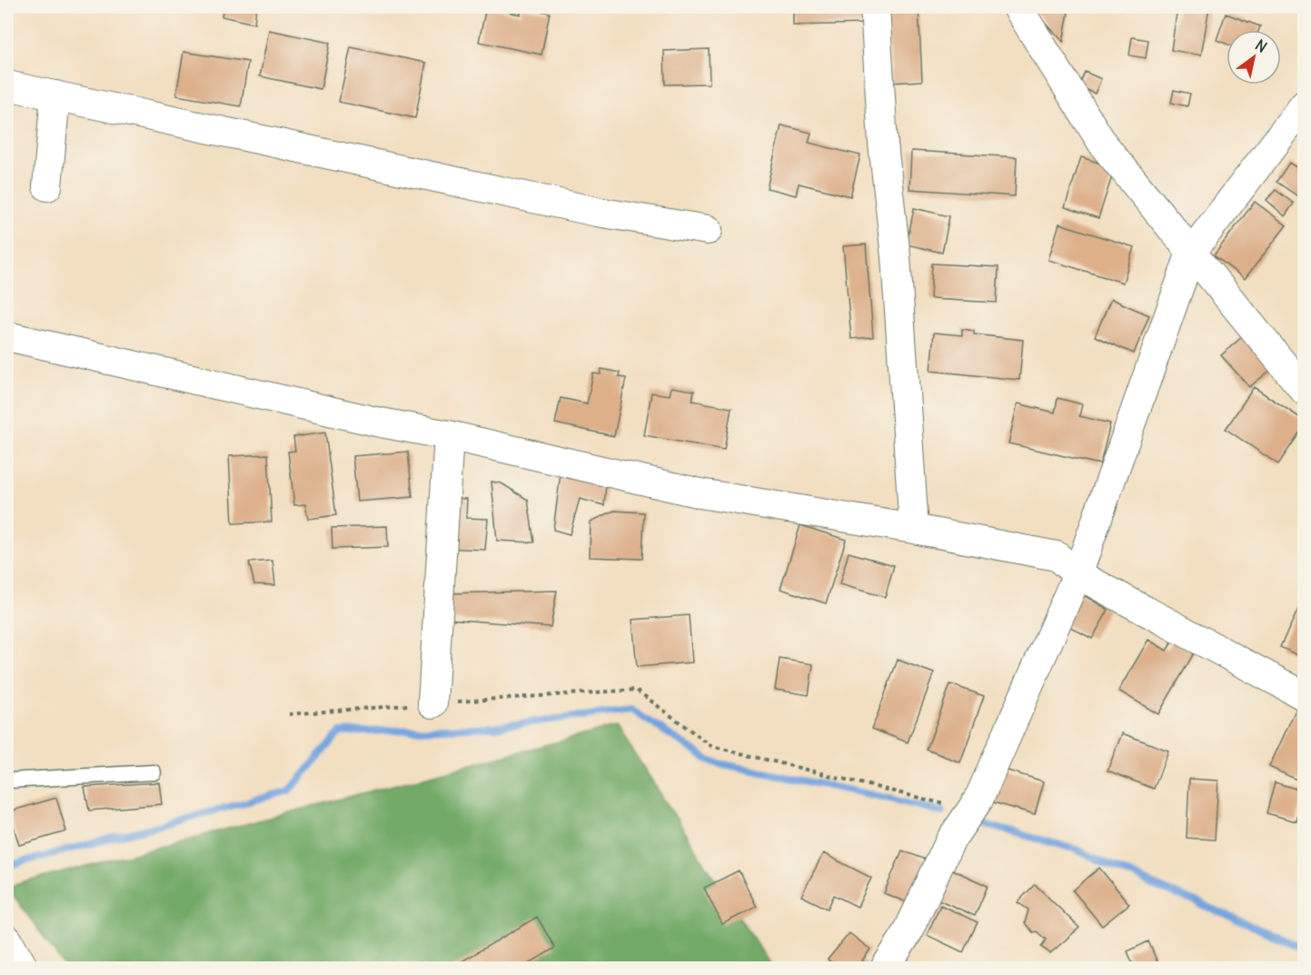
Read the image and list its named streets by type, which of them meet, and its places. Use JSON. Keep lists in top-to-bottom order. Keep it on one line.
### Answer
{"north":"top right"}
